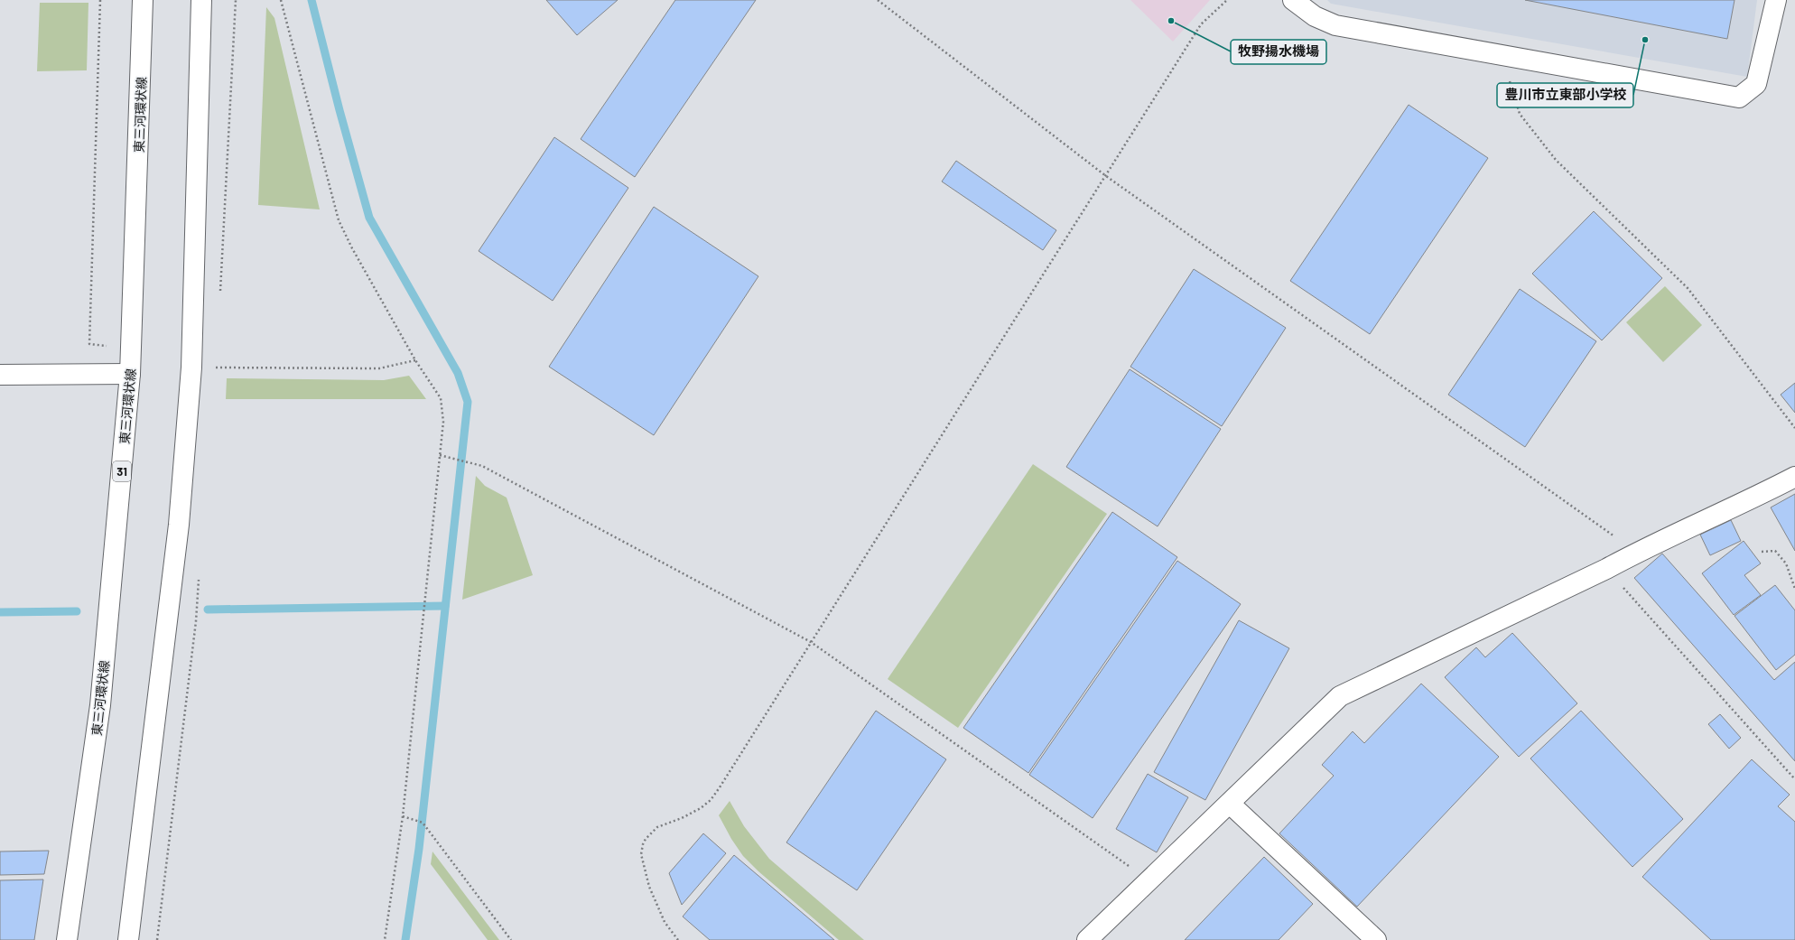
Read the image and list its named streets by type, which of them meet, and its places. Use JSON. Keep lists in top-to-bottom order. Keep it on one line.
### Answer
{"streets":{"main road":["東三河環状線","31"]},"places":["牧野揚水機場","豊川市立東部小学校"]}
